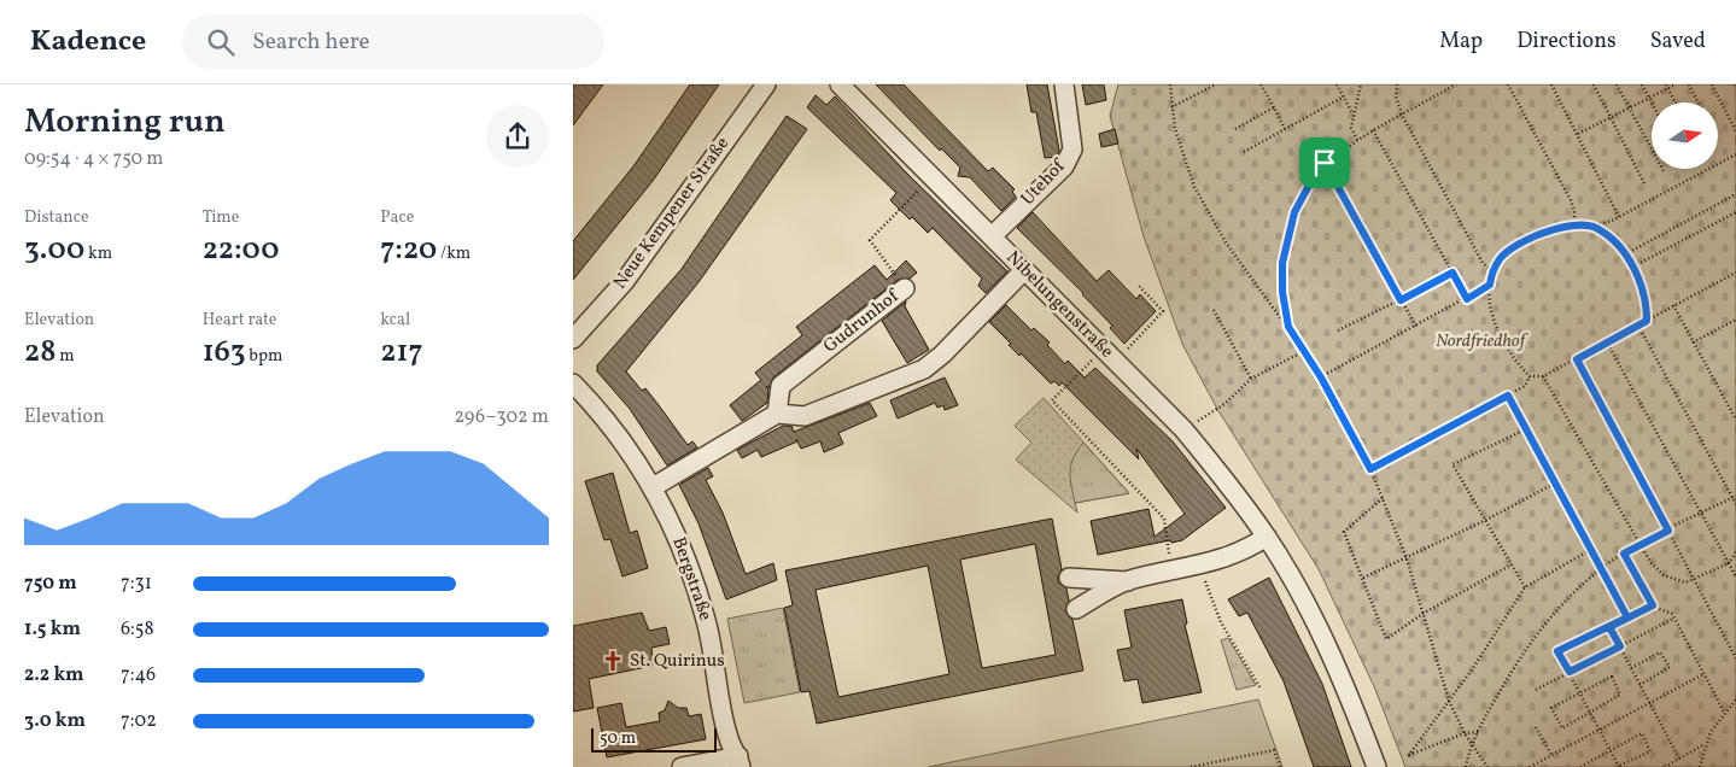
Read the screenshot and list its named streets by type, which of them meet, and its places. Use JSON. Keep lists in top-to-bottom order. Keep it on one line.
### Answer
{"streets":{"street":["Utehof","Neue Kempener Straße","Nibelungenstraße","Gudrunhof","Bergstraße"]},"crossings":[["Utehof","Nibelungenstraße"],["Nibelungenstraße","Gudrunhof"]],"parks":["Nordfriedhof"],"places":{"church":["St. Quirinus"]},"scale_bar":"50 m","north":"right","page":{"header":"Kadence","search":"Search here","nav":["Map","Directions","Saved"],"heading":["Morning run","09:54 · 4 × 750 m"],"stats":[["Distance","3.00 km"],["Time","22:00"],["Pace","7:20 /km"],["Elevation","28 m"],["Heart rate","163 bpm"],["kcal","217"]],"chart":["Elevation","296–302 m"],"list":[{"name":"750 m","note":"7:31"},{"name":"1.5 km","note":"6:58"},{"name":"2.2 km","note":"7:46"},{"name":"3.0 km","note":"7:02"}],"scale":"50 m"}}
